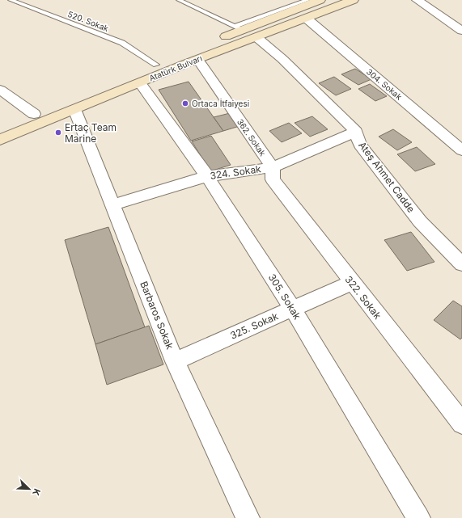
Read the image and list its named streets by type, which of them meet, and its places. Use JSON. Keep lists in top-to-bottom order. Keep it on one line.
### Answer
{"streets":{"main road":["Atatürk Bulvarı"],"street":["304. Sokak","362. Sokak","324. Sokak","Ateş Ahmet Cadde","305. Sokak","322. Sokak","Barbaros Sokak","325. Sokak"],"lane":["520. Sokak"]},"crossings":[["520. Sokak","Atatürk Bulvarı"],["Atatürk Bulvarı","304. Sokak"],["Atatürk Bulvarı","362. Sokak"],["Atatürk Bulvarı","Ateş Ahmet Cadde"],["Atatürk Bulvarı","305. Sokak"],["Atatürk Bulvarı","Barbaros Sokak"],["362. Sokak","324. Sokak"],["362. Sokak","322. Sokak"],["324. Sokak","Ateş Ahmet Cadde"],["324. Sokak","305. Sokak"],["324. Sokak","322. Sokak"],["324. Sokak","Barbaros Sokak"],["305. Sokak","325. Sokak"],["322. Sokak","325. Sokak"],["Barbaros Sokak","325. Sokak"]],"places":["Ortaca İtfaiyesi","Ertaç Team Marine"],"north":"bottom right"}
